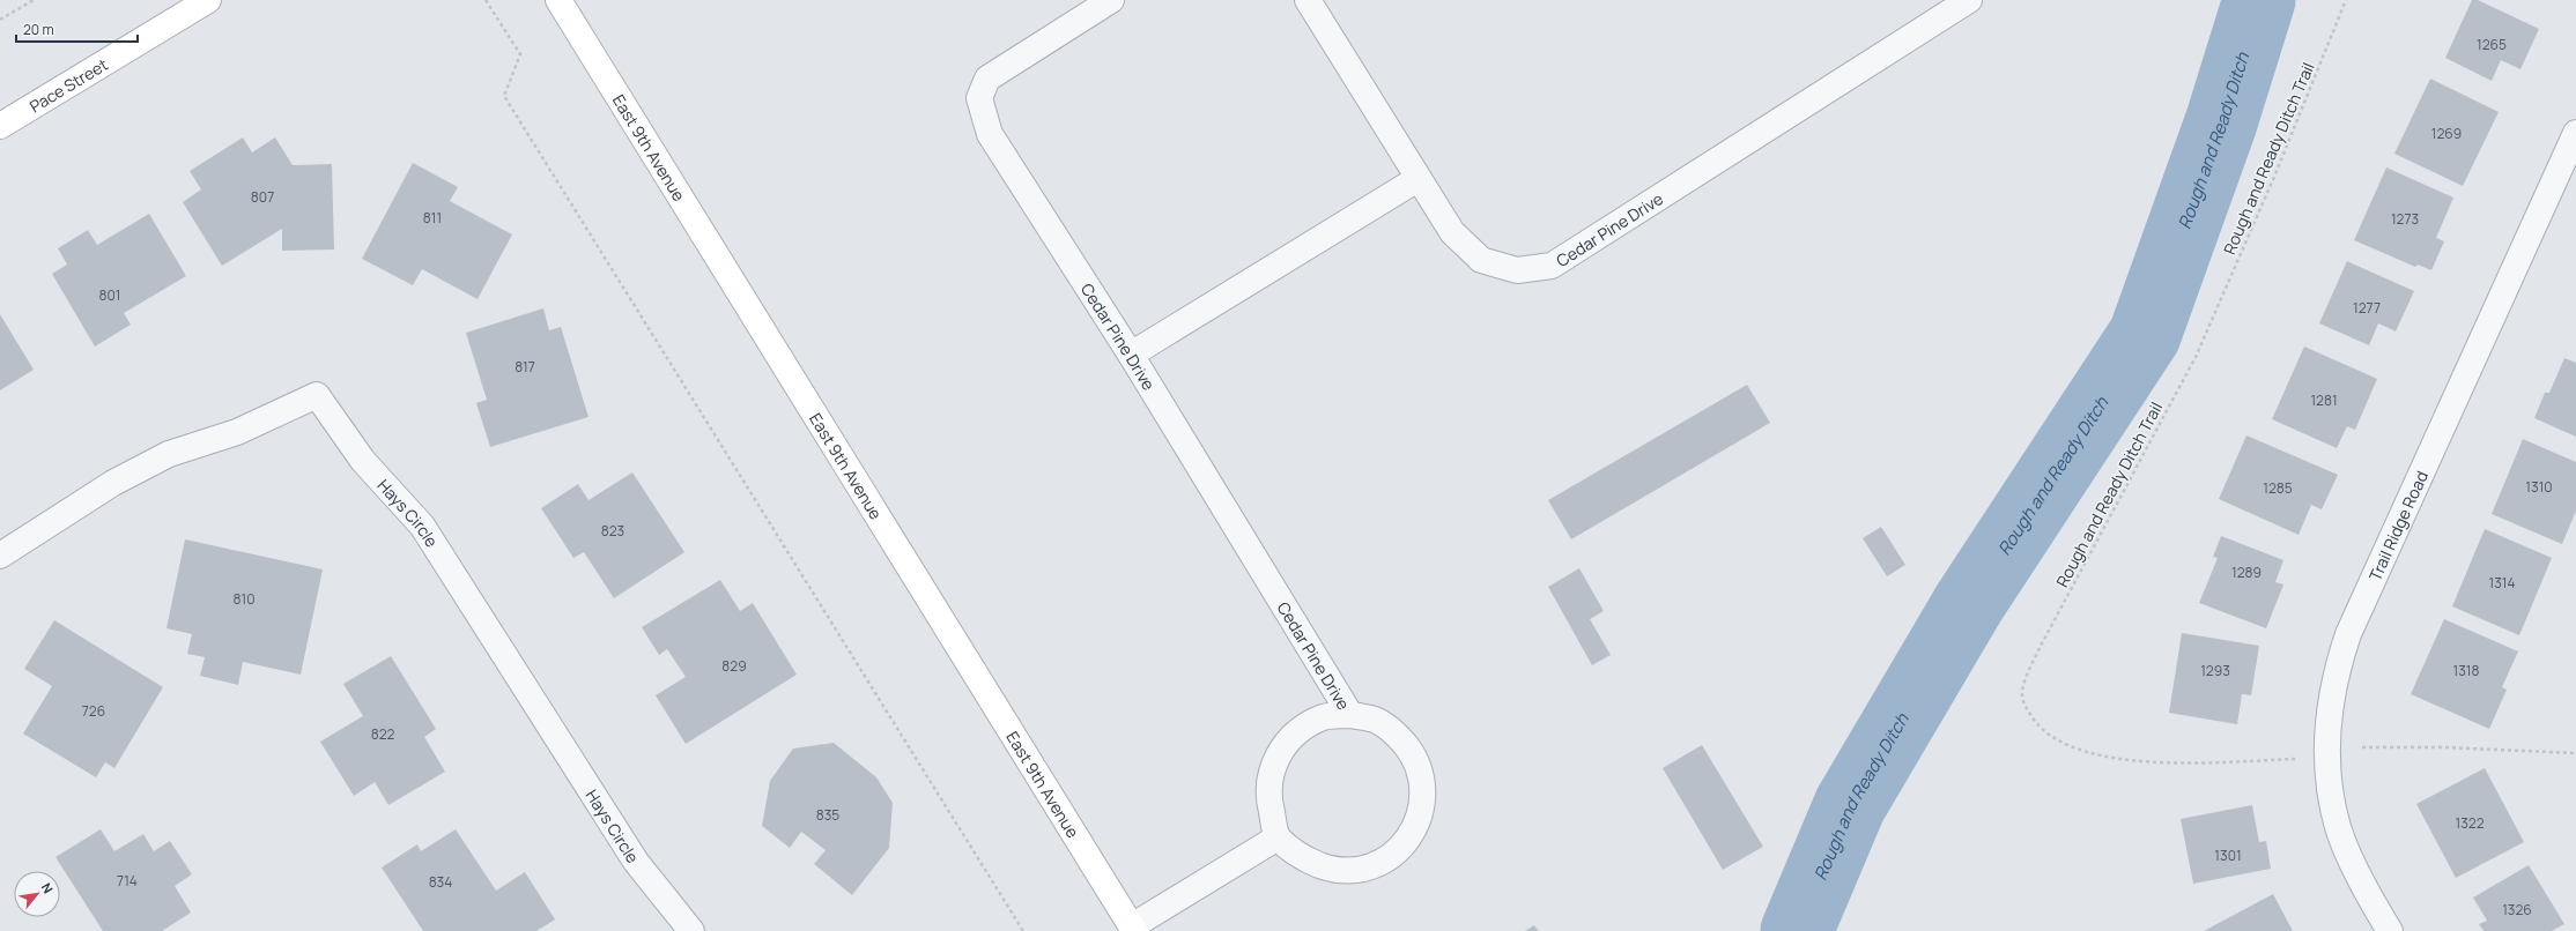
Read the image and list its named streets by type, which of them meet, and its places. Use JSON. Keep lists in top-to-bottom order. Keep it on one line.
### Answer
{"streets":{"main road":["Pace Street","East 9th Avenue"],"street":["Cedar Pine Drive","Hays Circle","Trail Ridge Road"],"path":["Rough and Ready Ditch Trail"]},"crossings":[["Rough and Ready Ditch Trail","Trail Ridge Road"]],"water":["Rough and Ready Ditch"],"house_numbers":["1265","1269","807","811","1273","801","1277","817","1281","1310","1285","823","1289","1314","810","829","1293","1318","726","822","835","1322","1301","714","834","1326"],"scale_bar":"20 m","north":"top right"}
